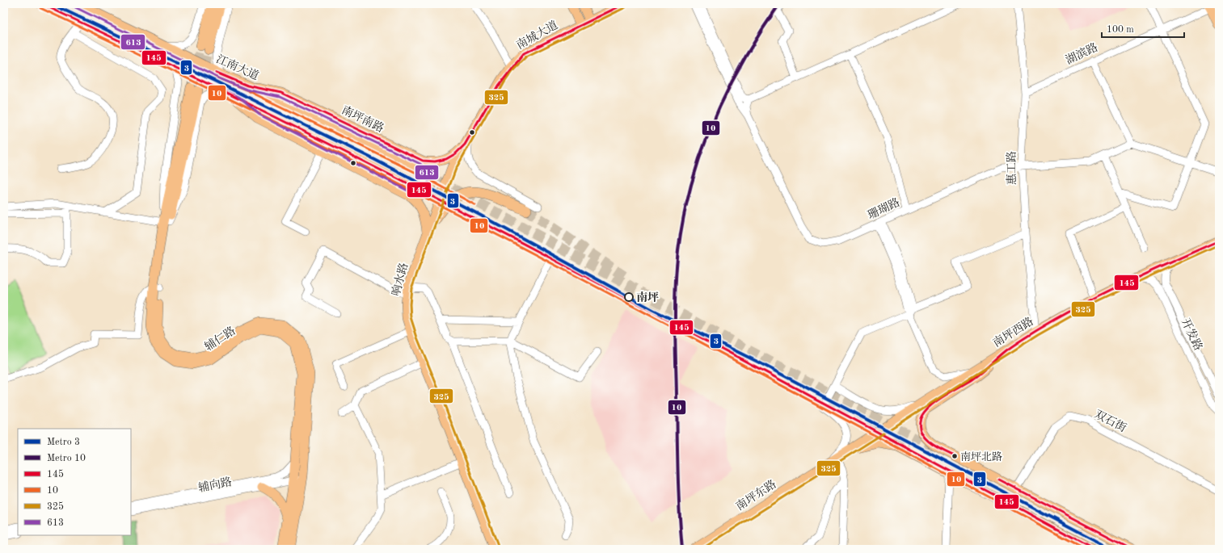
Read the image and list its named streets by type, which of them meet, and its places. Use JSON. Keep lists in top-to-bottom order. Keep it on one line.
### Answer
{"streets":{"highway":["江南大道"],"main road":["南城大道","南坪南路","响水路","南坪西路","辅仁路","南坪东路"],"street":["湖滨路","惠工路","珊瑚路","开发路","双石街","辅向路"]},"crossings":[["南城大道","南坪南路"],["南城大道","响水路"],["湖滨路","惠工路"],["江南大道","南坪南路"],["南坪南路","响水路"],["惠工路","珊瑚路"],["惠工路","南坪西路"],["南坪西路","开发路"],["南坪西路","南坪东路"],["辅仁路","辅向路"]],"places":["南坪","南坪北路"],"lines":["metro line 3","metro line 10","transit line 145","transit line 613","transit line 325","transit line 10"],"legend":["Metro 3","Metro 10","145","10","325","613"],"scale_bar":"100 m"}
